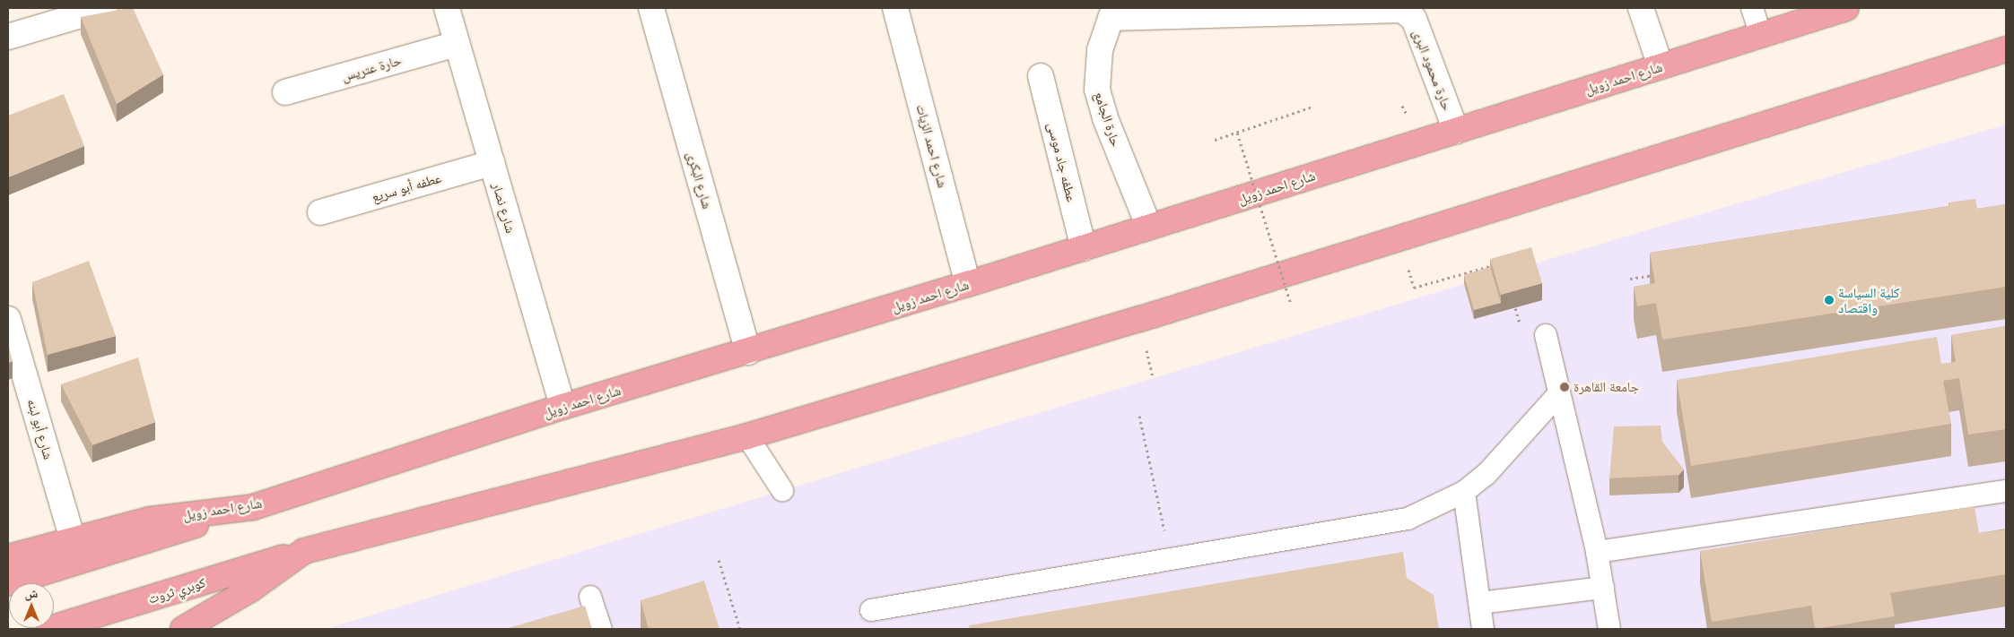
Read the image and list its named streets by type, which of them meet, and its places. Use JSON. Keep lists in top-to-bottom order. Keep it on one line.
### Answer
{"streets":{"main road":["شارع احمد زويل","كوبري ثروت"],"street":["حارة عتريس","حارة محمود البرى","حارة الجامع","شارع احمد الزيات","عطفه جاد موسى","شارع البكرى","عطفه أبو سريع","شارع نصار","شارع أبو لبنه"]},"crossings":[["حارة عتريس","شارع نصار"],["حارة محمود البرى","شارع احمد زويل"],["حارة محمود البرى","حارة الجامع"],["شارع احمد زويل","حارة الجامع"],["شارع احمد زويل","شارع احمد الزيات"],["شارع احمد زويل","عطفه جاد موسى"],["شارع احمد زويل","شارع البكرى"],["شارع احمد زويل","شارع نصار"],["شارع احمد زويل","شارع أبو لبنه"],["عطفه أبو سريع","شارع نصار"]],"places":["كلية السياسة واقتصاد","جامعة القاهرة"],"north":"top"}
